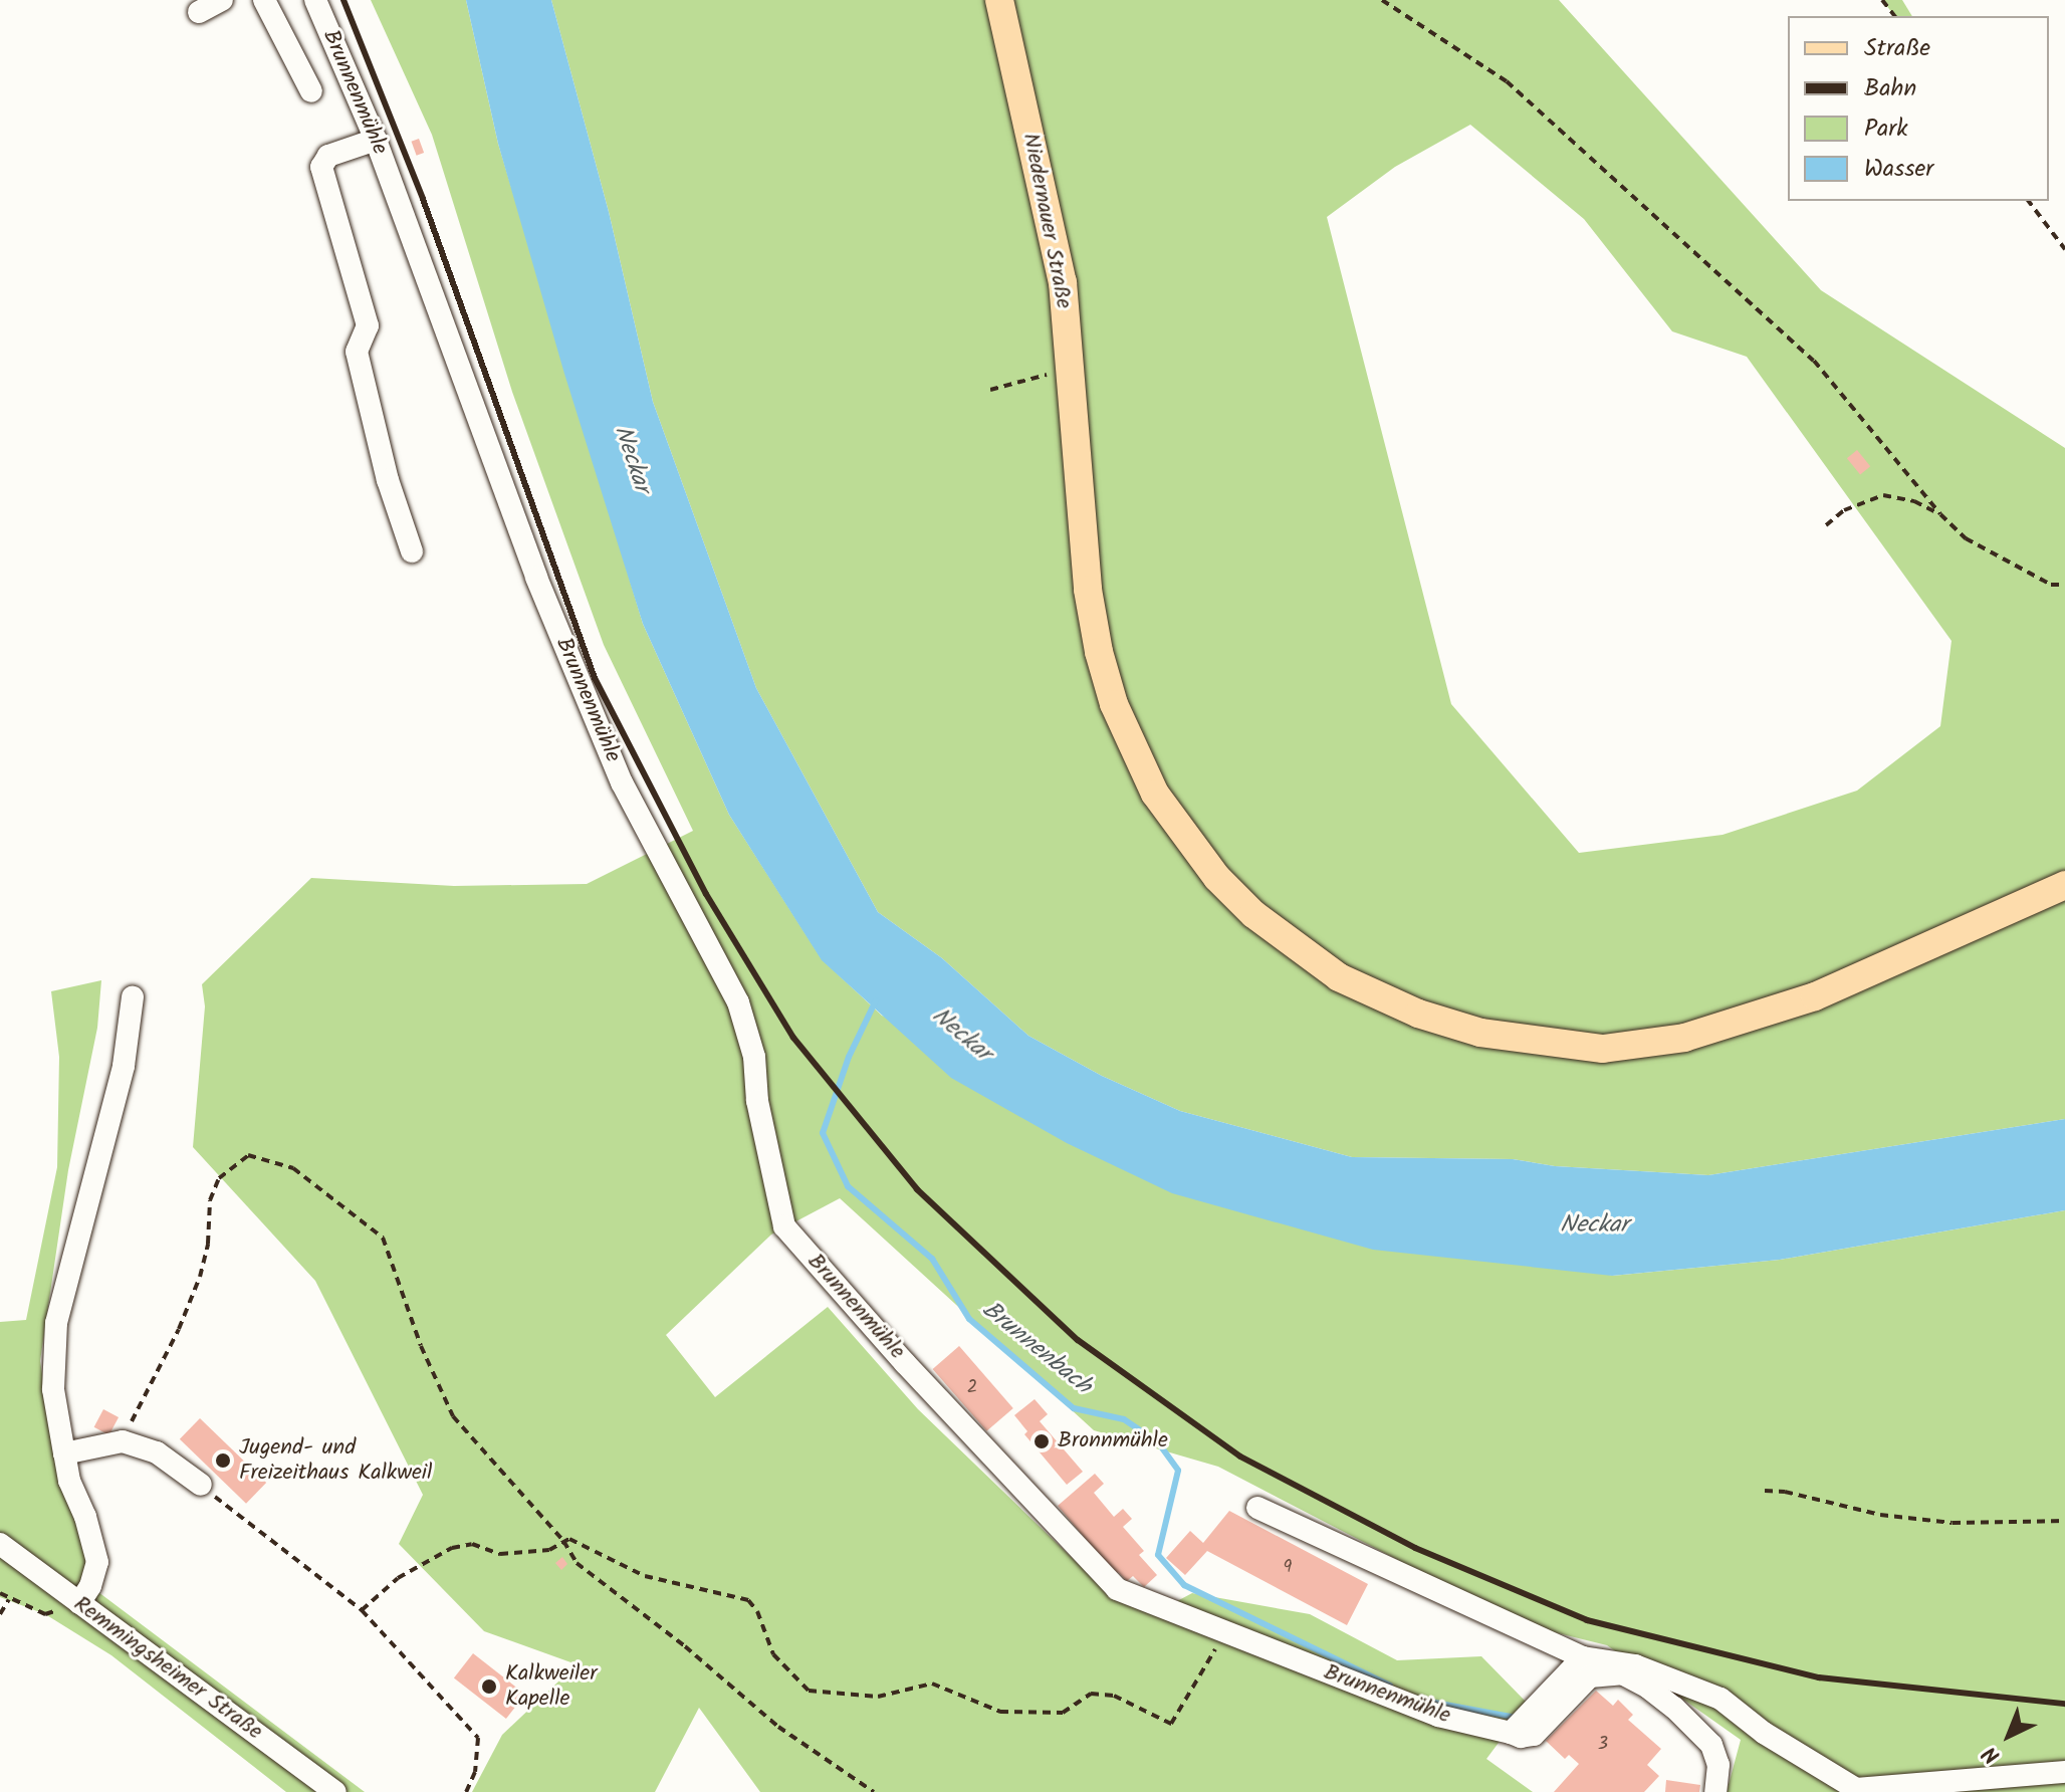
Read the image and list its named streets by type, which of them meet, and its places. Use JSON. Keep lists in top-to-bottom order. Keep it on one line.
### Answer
{"streets":{"main road":["Niedernauer Straße"],"street":["Brunnenmühle","Remmingsheimer Straße"]},"water":["Neckar","Brunnenbach"],"places":["Bronnmühle","Jugend- und Freizeithaus Kalkweil","Kalkweiler Kapelle"],"house_numbers":["2","9","3"],"legend":["Straße","Bahn","Park","Wasser"],"north":"bottom left"}
